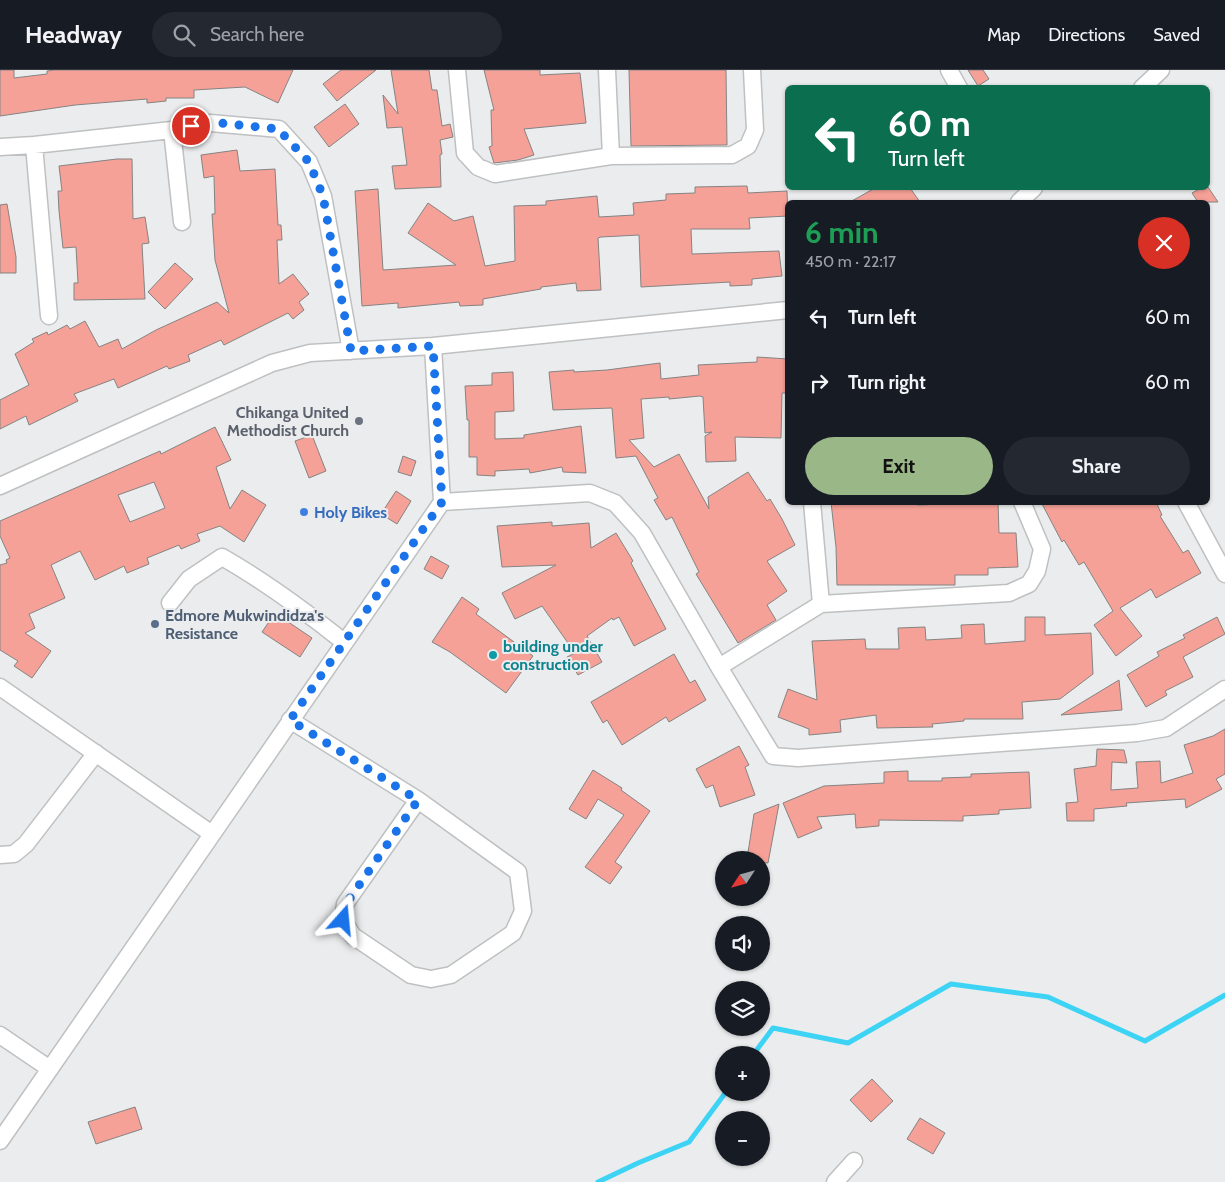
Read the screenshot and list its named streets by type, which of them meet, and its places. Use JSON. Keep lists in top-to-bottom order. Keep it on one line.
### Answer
{"places":["Chikanga United Methodist Church","Holy Bikes","Edmore Mukwindidza's Resistance","building under construction"],"north":"bottom left","page":{"header":"Headway","search":"Search here","nav":["Map","Directions","Saved"],"turn":["60 m","Turn left"],"heading":["6 min","450 m · 22:17"],"list":[{"name":"Turn left","value":"60 m"},{"name":"Turn right","value":"60 m"}],"buttons":["Exit","Share"],"map_buttons":["+","−"]}}
